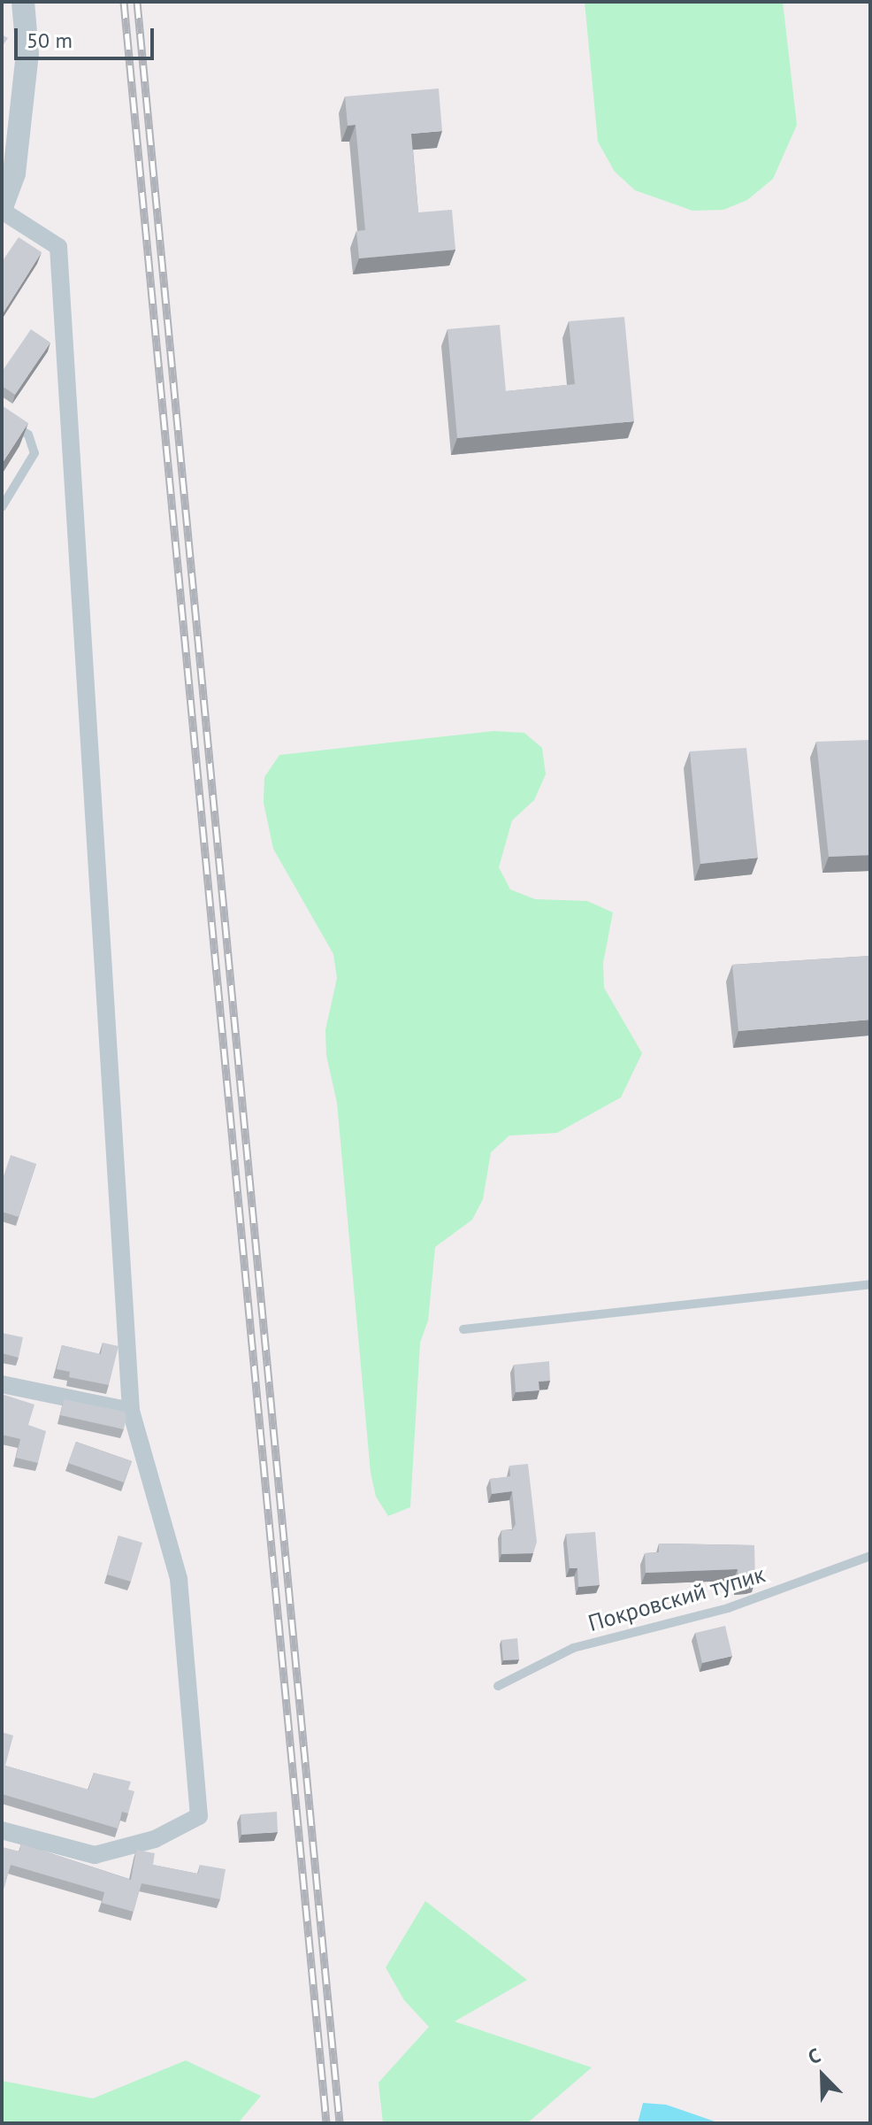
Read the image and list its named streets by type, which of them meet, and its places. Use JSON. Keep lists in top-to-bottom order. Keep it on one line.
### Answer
{"streets":{"lane":["Покровский тупик"]},"scale_bar":"50 m","north":"top left"}
